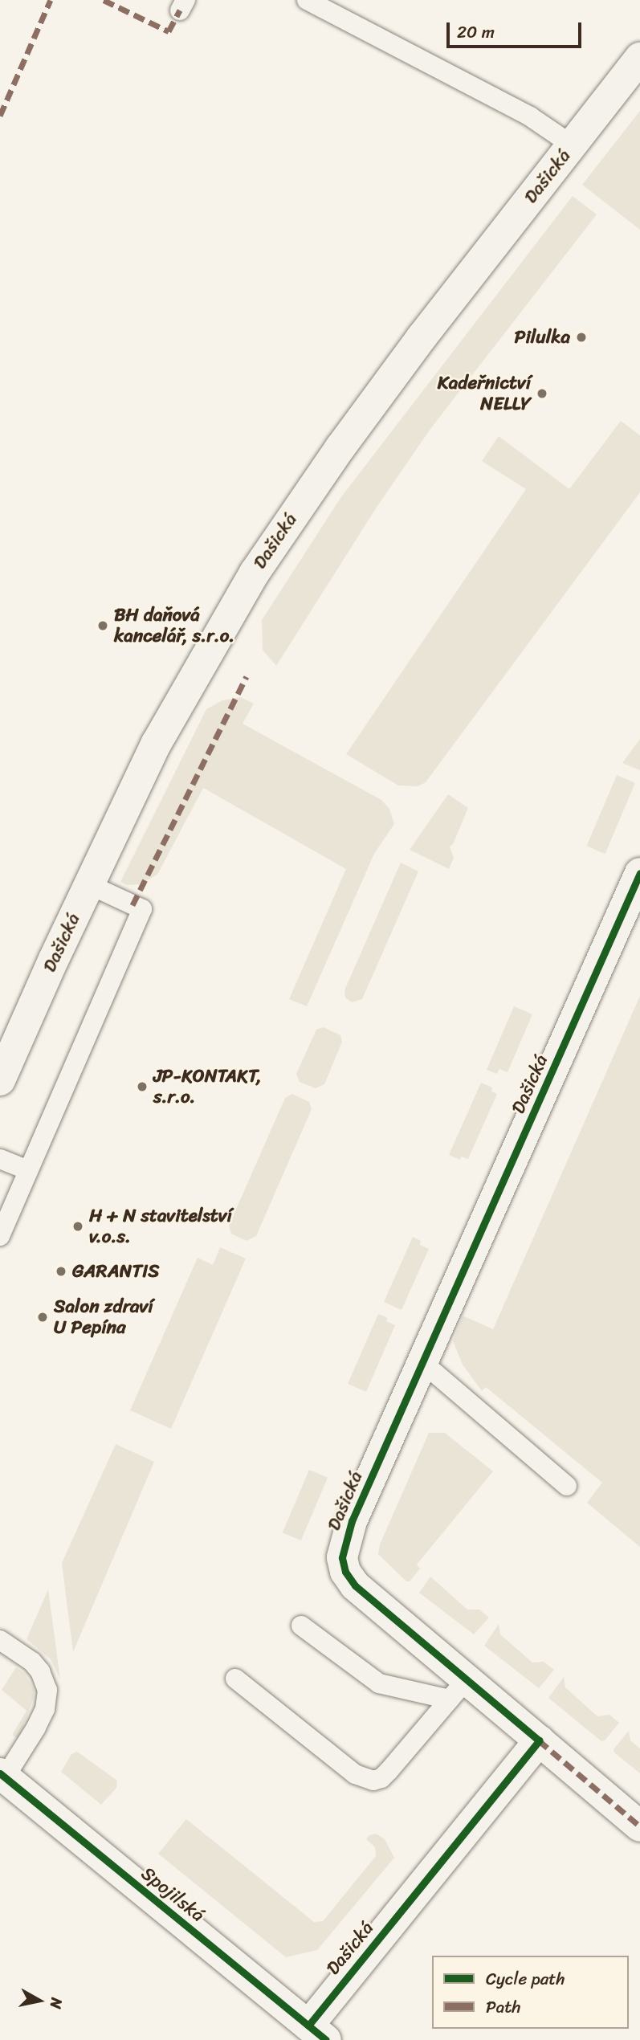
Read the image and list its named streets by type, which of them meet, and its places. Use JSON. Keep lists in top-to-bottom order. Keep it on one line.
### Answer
{"streets":{"street":["Dašická","Spojilská"]},"crossings":[["Dašická","Spojilská"]],"places":["Pilulka","Kadeřnictví NELLY","BH daňová kancelář, s.r.o.","JP-KONTAKT, s.r.o.","H + N stavitelství v.o.s.","GARANTIS","Salon zdraví U Pepína"],"legend":["Cycle path","Path"],"scale_bar":"20 m","north":"right"}
